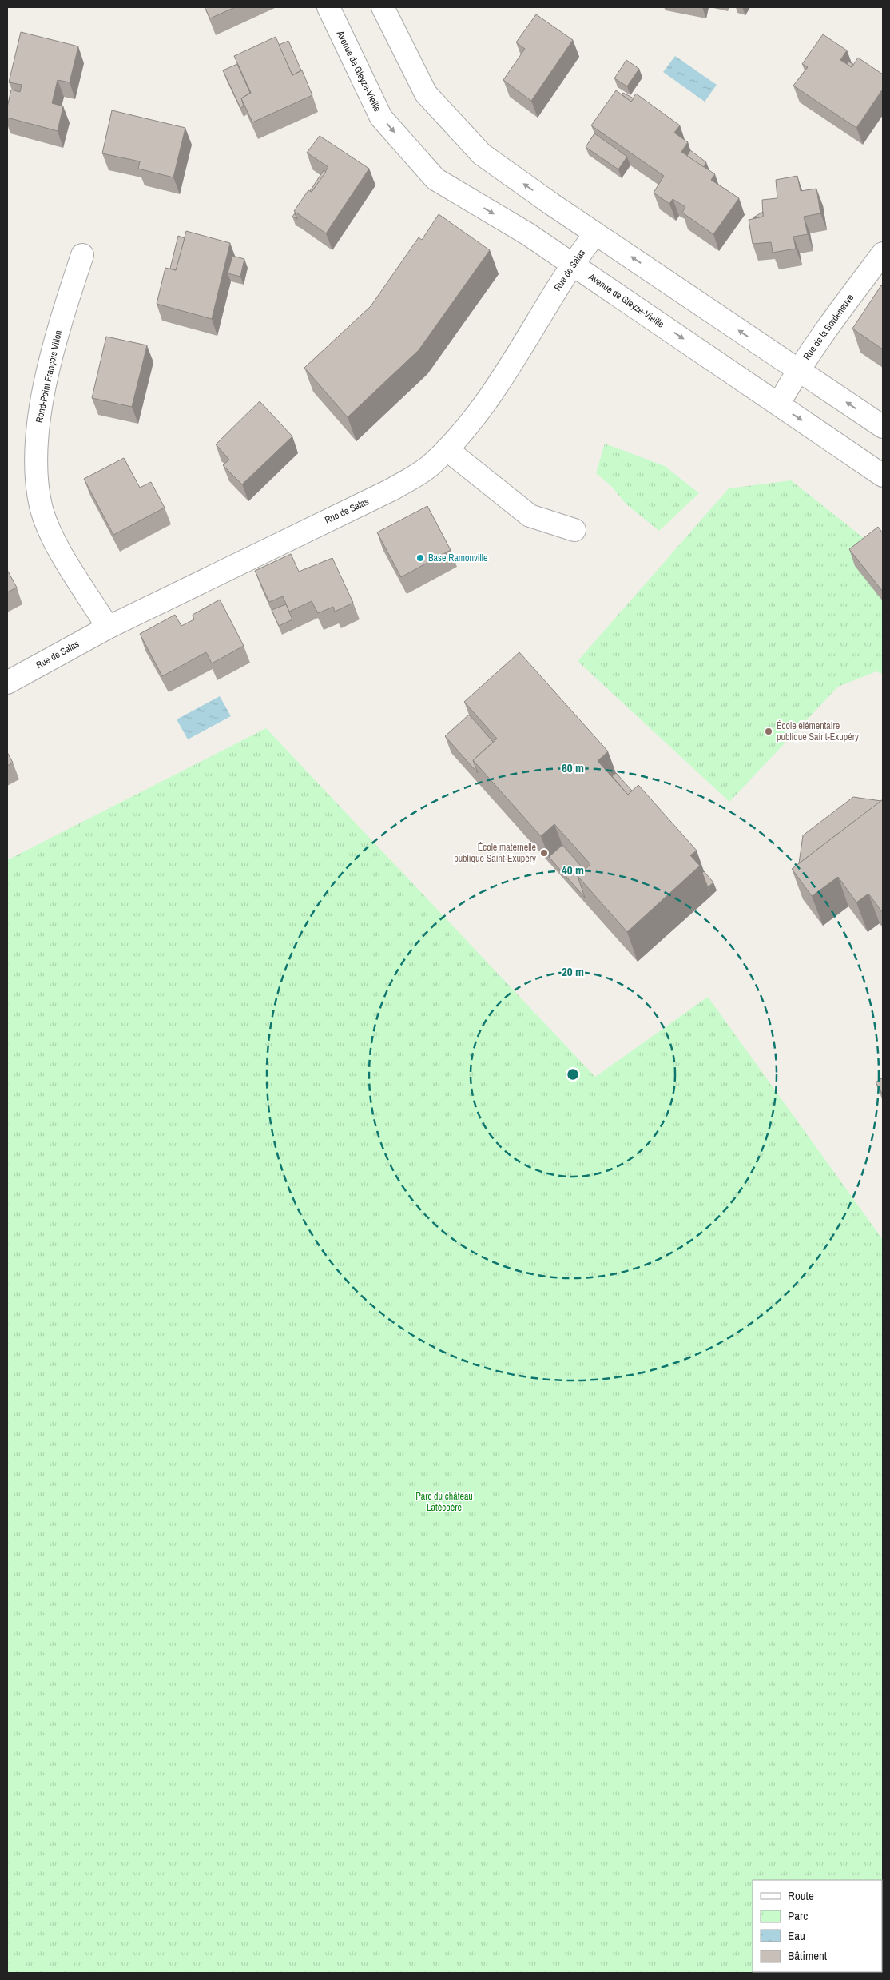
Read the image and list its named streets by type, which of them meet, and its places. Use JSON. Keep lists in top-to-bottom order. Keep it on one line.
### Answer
{"streets":{"street":["Avenue de Gleyze-Vieille","Rue de Salas","Rue de la Bordeneuve","Rond-Point François Villon"]},"crossings":[["Avenue de Gleyze-Vieille","Rue de Salas"],["Avenue de Gleyze-Vieille","Rue de la Bordeneuve"],["Rue de Salas","Rond-Point François Villon"]],"parks":["Parc du château Latécoère"],"places":["Base Ramonville","École élémentaire publique Saint-Exupéry","École maternelle publique Saint-Exupéry"],"legend":["Route","Parc","Eau","Bâtiment"],"rings":["60 m","40 m","20 m"]}
